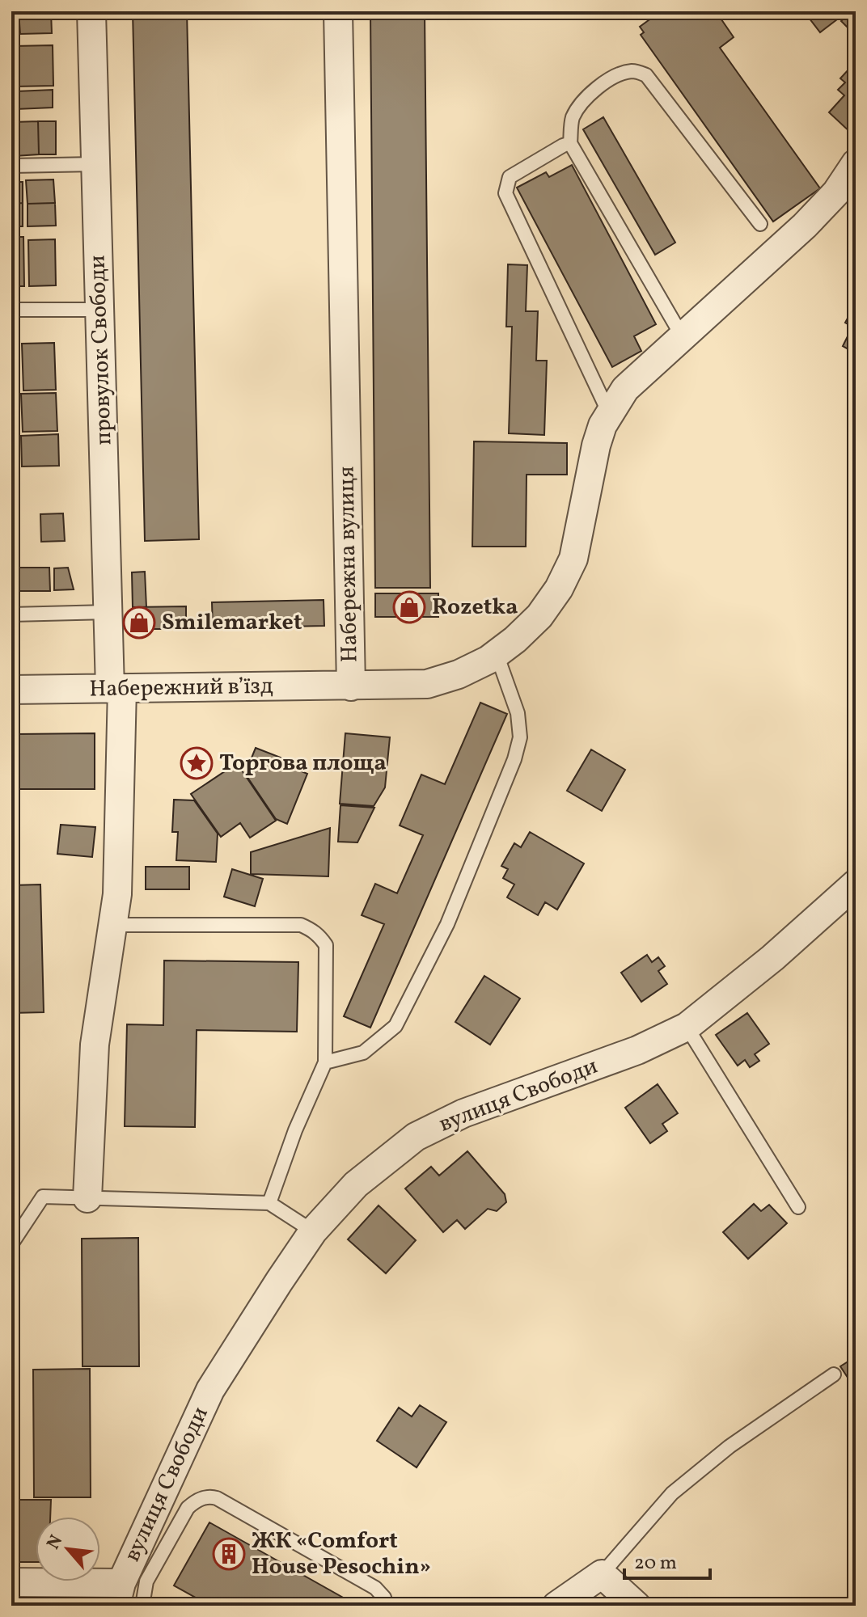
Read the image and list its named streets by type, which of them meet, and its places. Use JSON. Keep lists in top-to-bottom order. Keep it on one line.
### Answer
{"streets":{"street":["провулок Свободи","Набережна вулиця","Набережний в’їзд","вулиця Свободи"]},"crossings":[["провулок Свободи","Набережний в’їзд"],["Набережна вулиця","Набережний в’їзд"]],"places":{"shop":["Rozetka","Smilemarket"],"place":["Торгова площа"],"building":["ЖК «Comfort House Pesochin»"]},"scale_bar":"20 m","north":"top left"}
